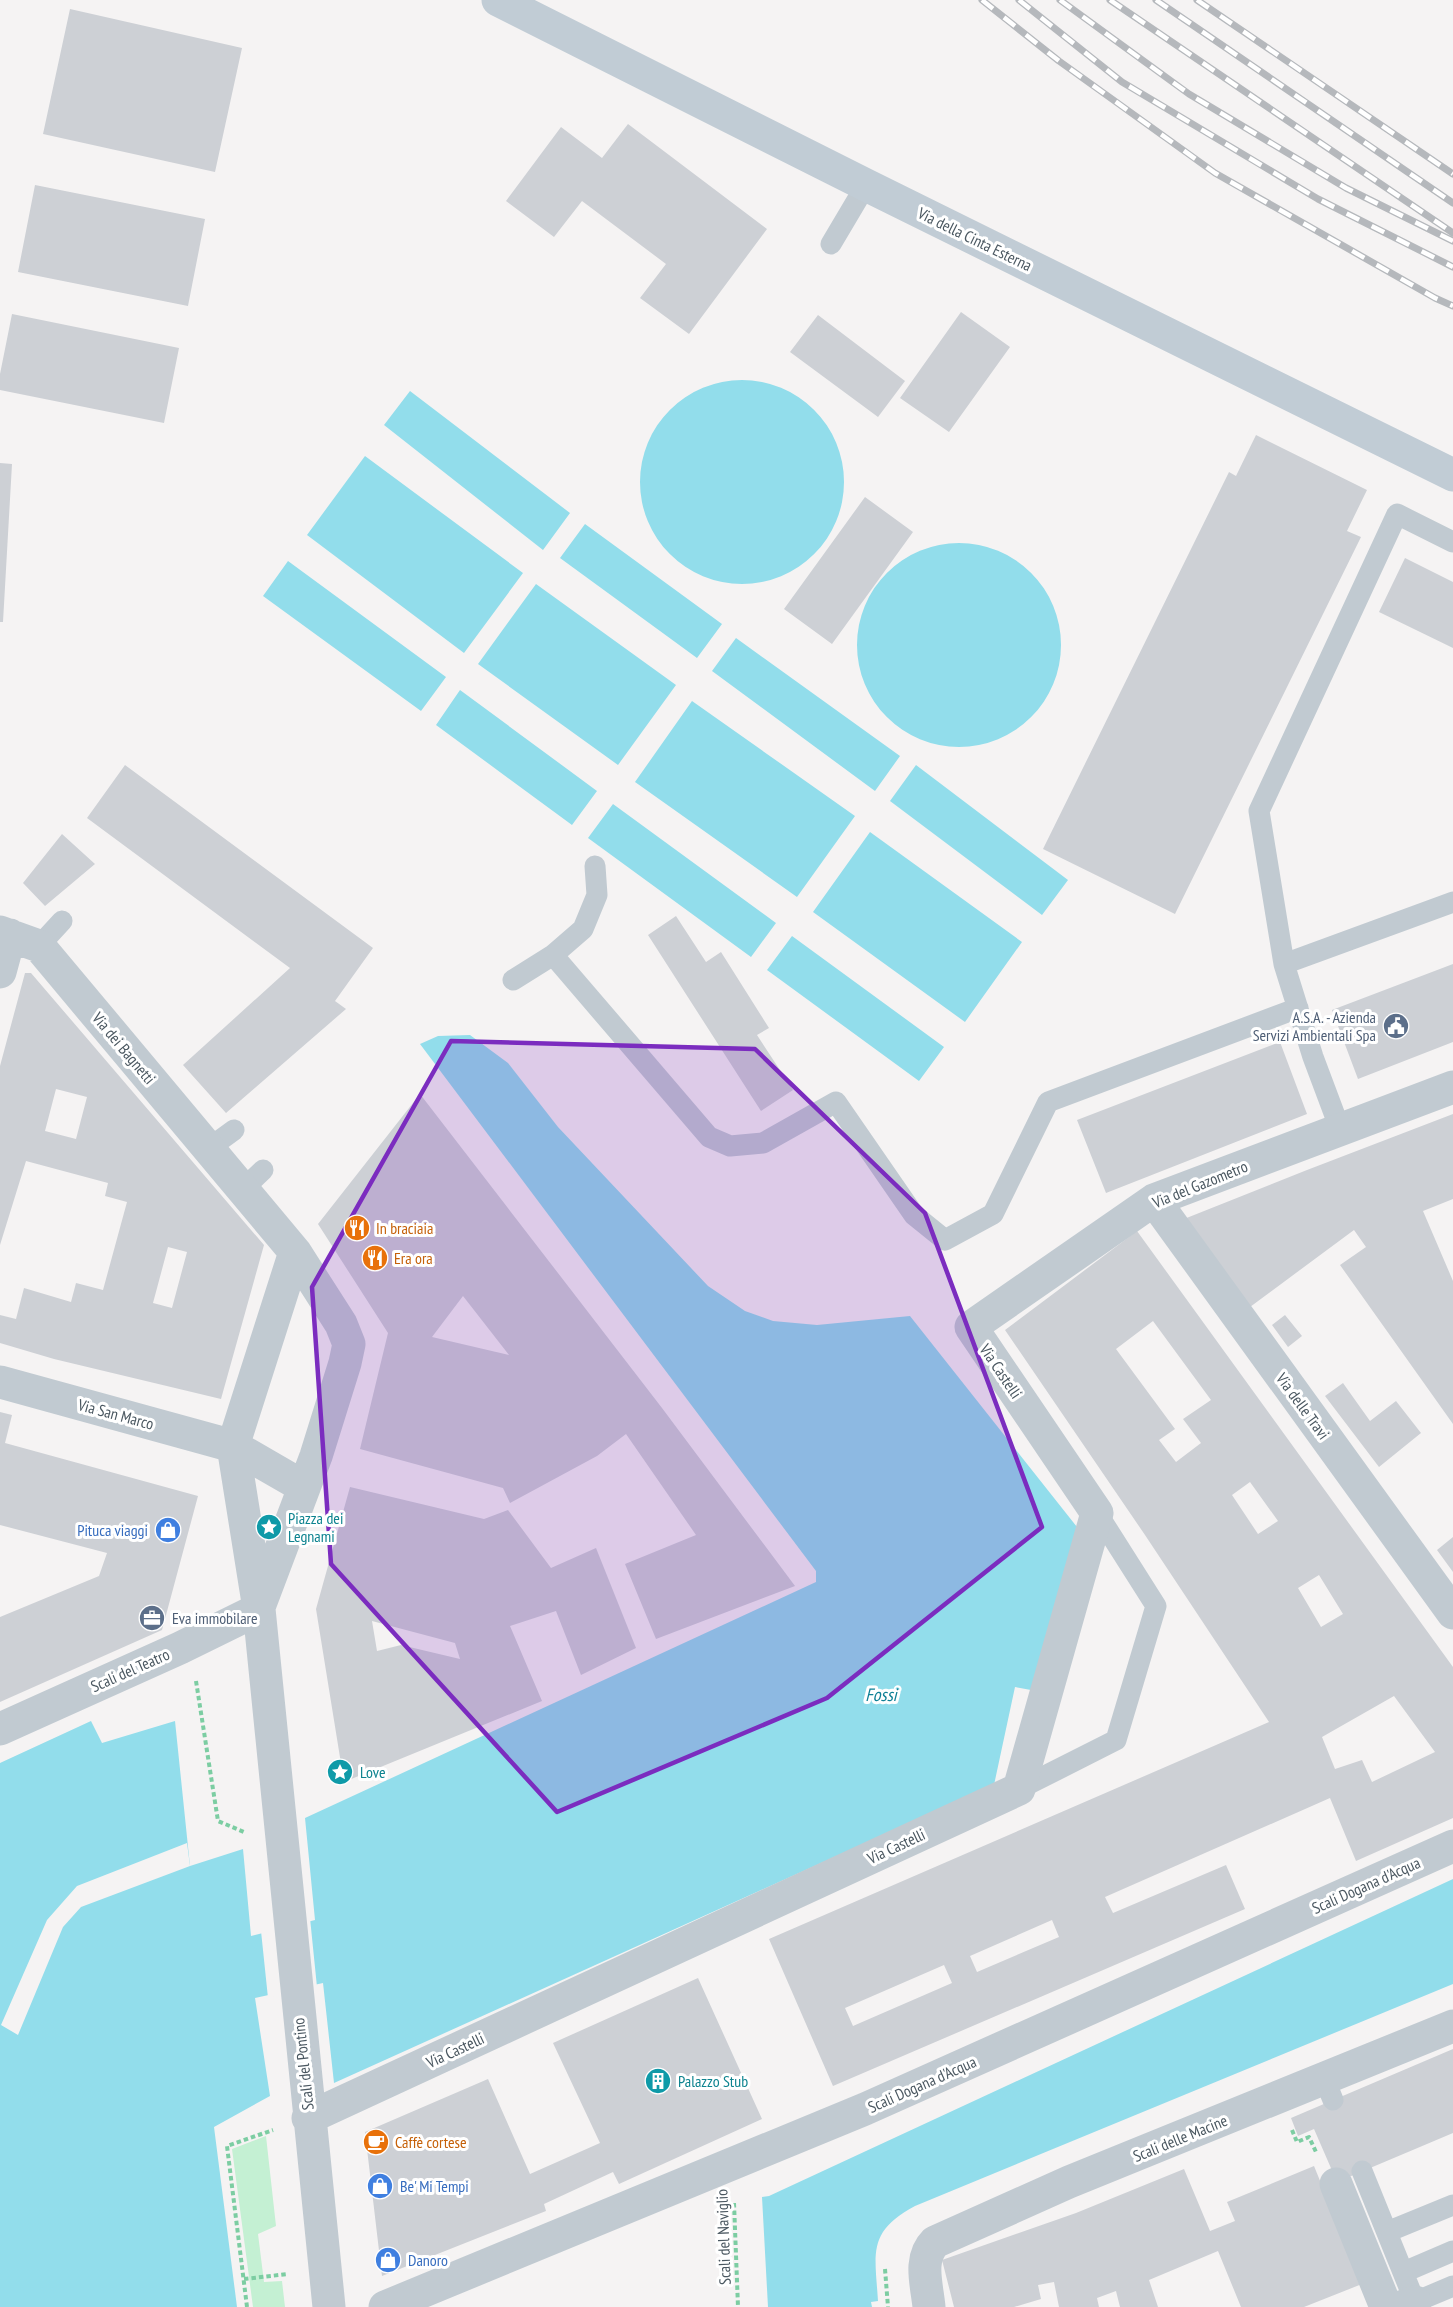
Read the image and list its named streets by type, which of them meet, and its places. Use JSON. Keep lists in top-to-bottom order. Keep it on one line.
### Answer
{"streets":{"main road":["Via della Cinta Esterna"],"street":["Via dei Bagnetti","Via del Gazometro","Via Castelli","Via delle Travi","Via San Marco","Scali del Teatro","Scali Dogana d'Acqua","Scali del Pontino","Scali delle Macine"],"path":["Scali del Naviglio"]},"crossings":[["Via del Gazometro","Via Castelli"],["Via del Gazometro","Via delle Travi"],["Via Castelli","Scali del Pontino"],["Scali Dogana d'Acqua","Scali del Naviglio"]],"water":["Fossi"],"places":{"public building":["A.S.A. - Azienda Servizi Ambientali Spa"],"restaurant":["In braciaia","Era ora"],"place":["Piazza dei Legnami","Love"],"shop":["Pituca viaggi","Be' Mi Tempi","Danoro"],"office":["Eva immobilare"],"building":["Palazzo Stub"],"cafe":["Caffè cortese"]}}
